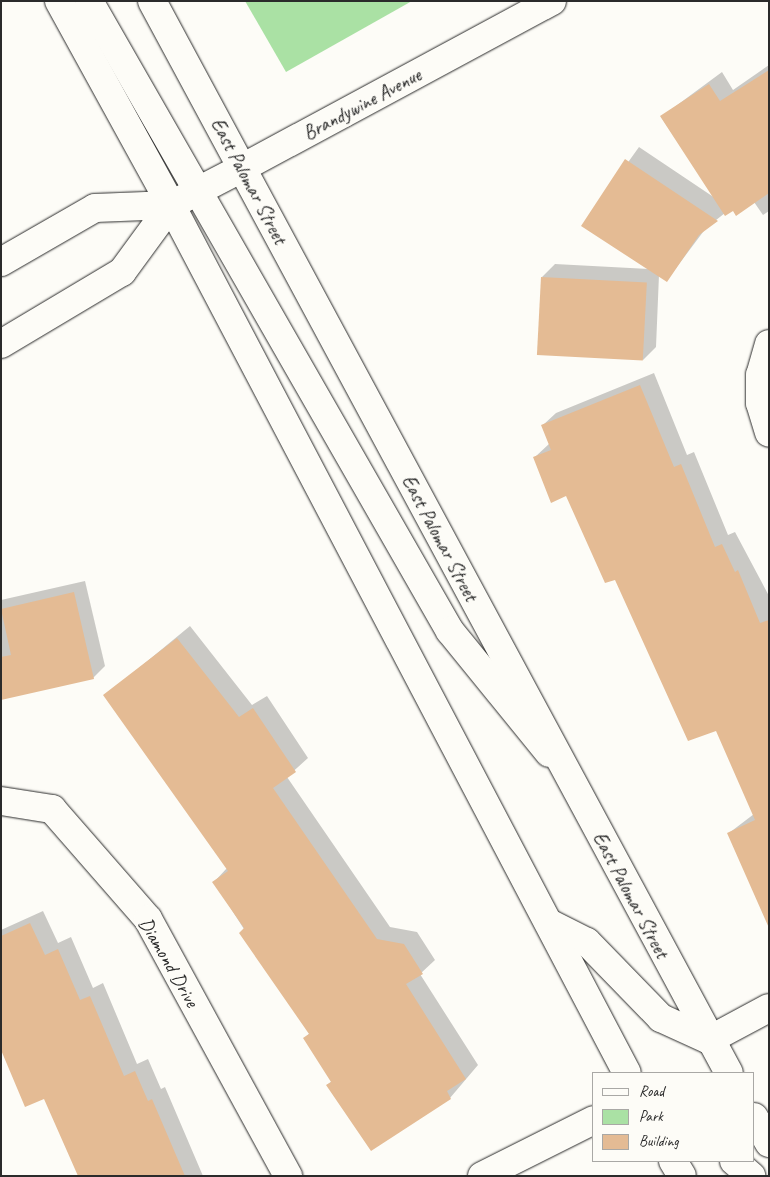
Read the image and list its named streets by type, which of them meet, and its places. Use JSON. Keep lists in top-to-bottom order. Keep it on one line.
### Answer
{"streets":{"main road":["Brandywine Avenue","East Palomar Street","Diamond Drive"]},"crossings":[["Brandywine Avenue","East Palomar Street"]],"legend":["Road","Park","Building"]}
